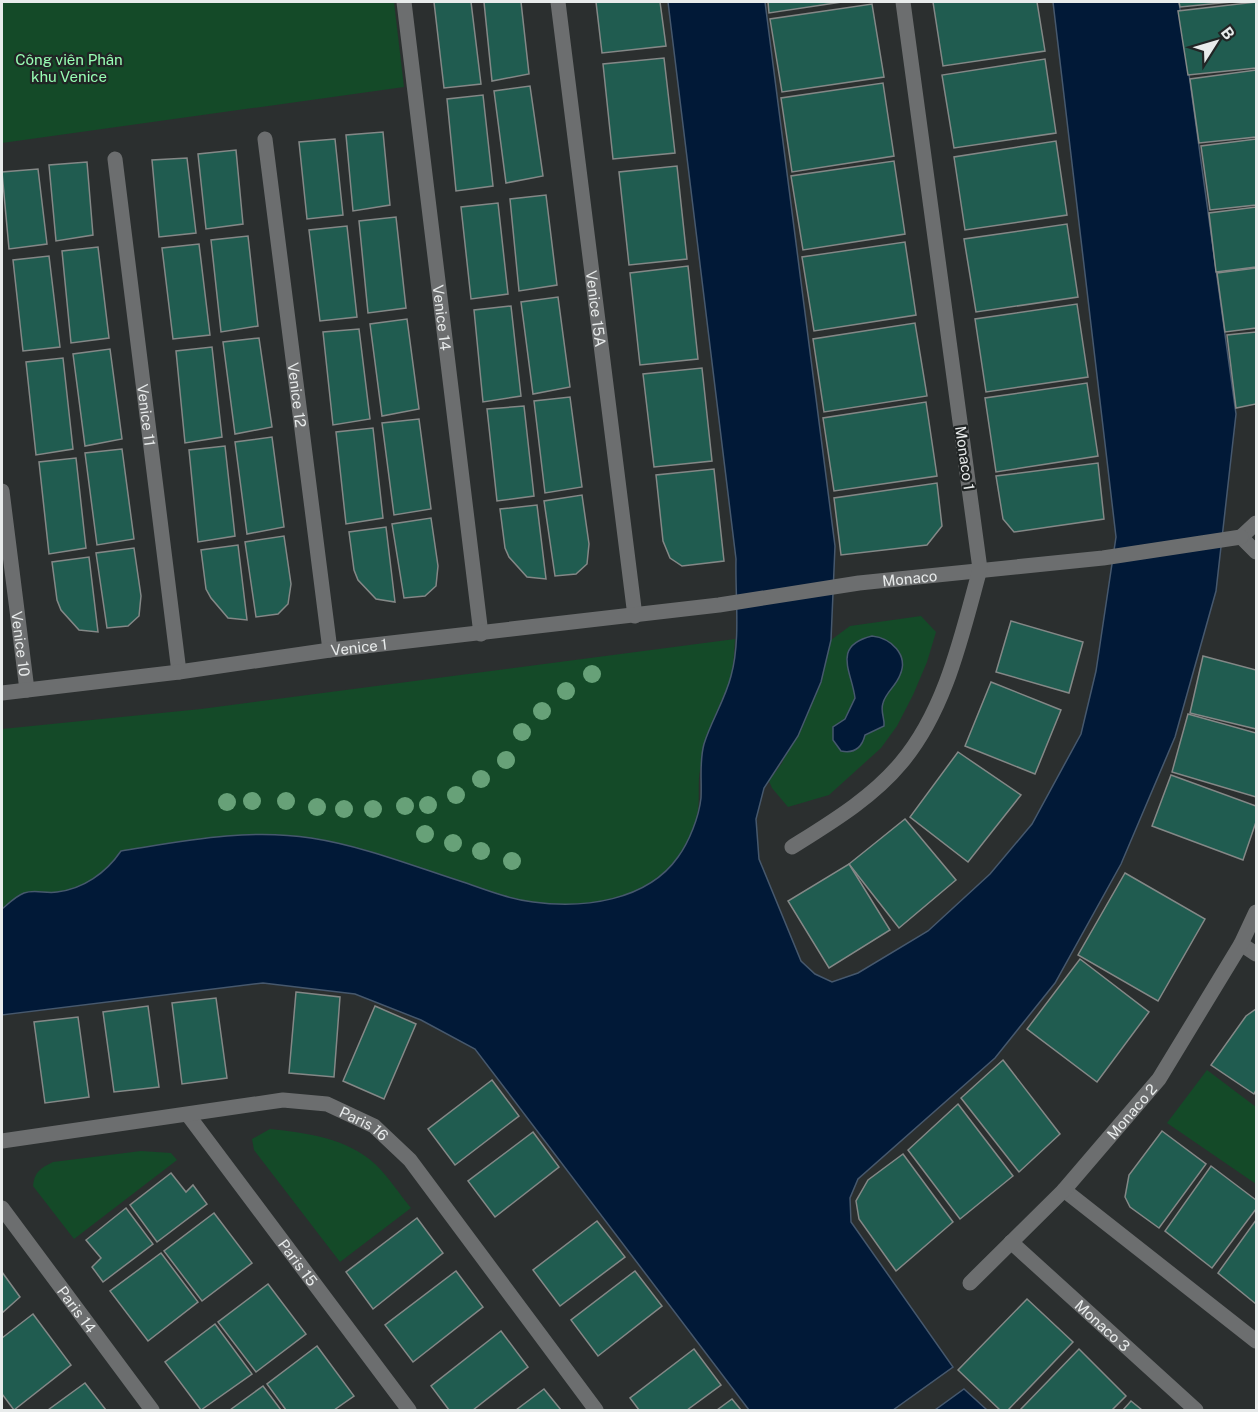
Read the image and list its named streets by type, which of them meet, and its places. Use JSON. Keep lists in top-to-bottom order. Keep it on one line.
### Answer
{"streets":{"lane":["Venice 15A","Venice 14","Venice 12","Venice 11","Monaco 1","Monaco","Venice 10","Venice 1","Monaco 2","Paris 16","Paris 15","Paris 14","Monaco 3"]},"crossings":[["Venice 15A","Venice 1"],["Venice 14","Venice 1"],["Venice 12","Venice 1"],["Venice 11","Venice 1"],["Monaco 1","Monaco"],["Monaco","Venice 1"],["Venice 10","Venice 1"],["Monaco 2","Monaco 3"],["Paris 16","Paris 15"]],"parks":["Công viên Phân khu Venice"],"north":"top right"}
